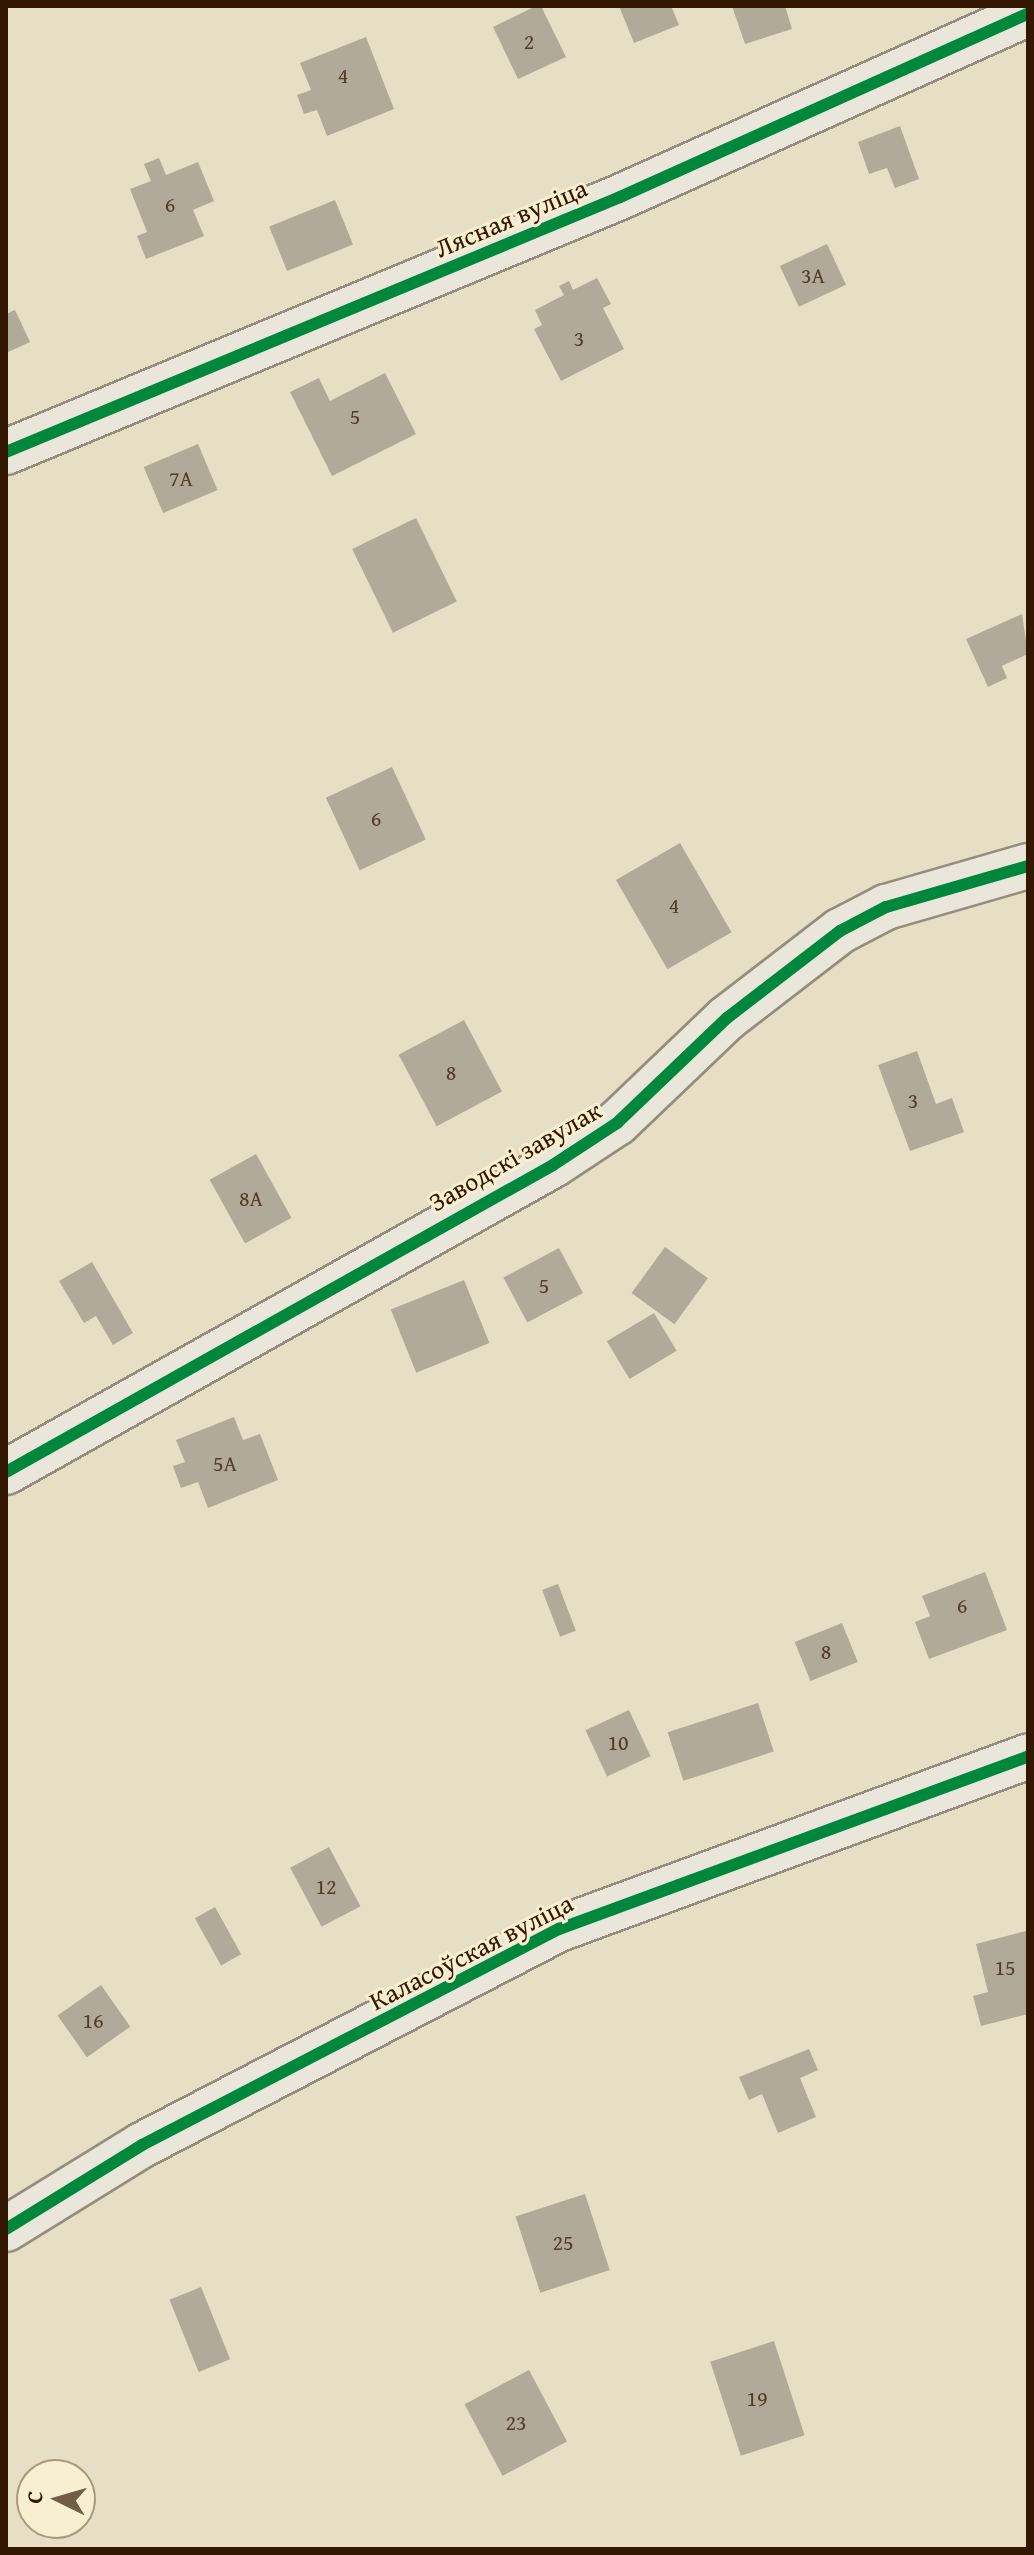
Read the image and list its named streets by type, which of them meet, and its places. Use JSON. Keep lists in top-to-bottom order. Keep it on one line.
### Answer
{"streets":{"street":["Лясная вуліца","Заводскі завулак","Каласоўская вуліца"]},"house_numbers":["2","4","6","3А","3","5","7А","6","4","8","3","8А","5","5А","6","8","10","12","15","16","25","19","23"],"north":"left"}
